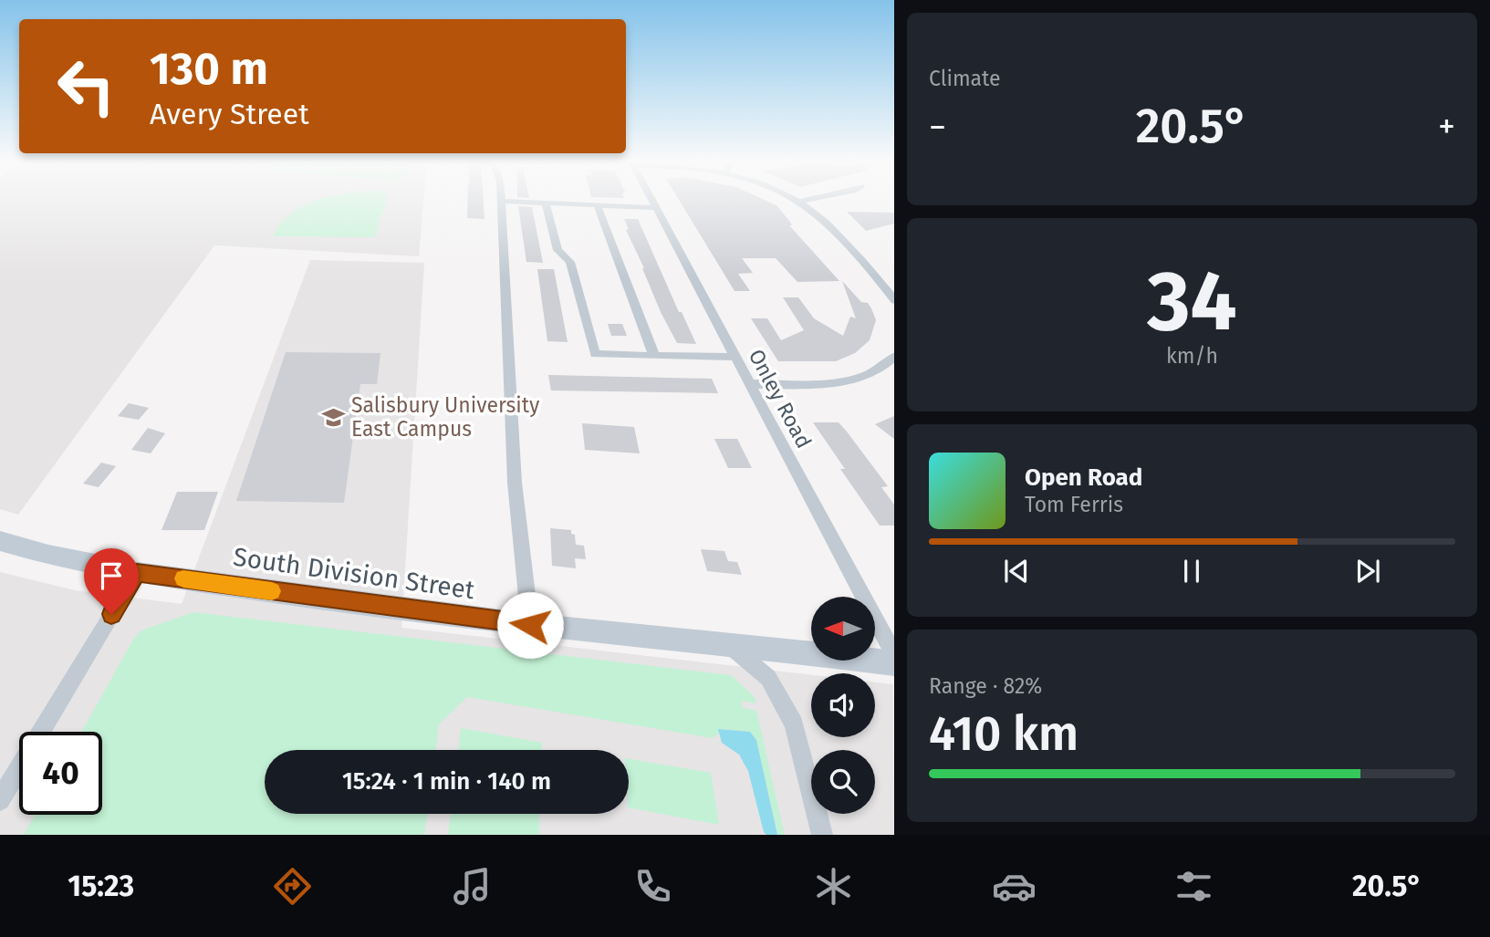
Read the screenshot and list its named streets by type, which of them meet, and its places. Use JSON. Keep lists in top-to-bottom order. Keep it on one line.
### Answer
{"streets":{"street":["Onley Road","South Division Street"]},"places":{"school or university":["Salisbury University East Campus"]},"north":"left","page":{"tile":["Climate",["34","km/h"],["Range · 82%","410 km"]],"turn":["130 m","Avery Street"],"heat":["−","20.5°","+"],"song":["Open Road","Tom Ferris"],"limit":"40","trip":"15:24 · 1 min · 140 m","tabs":["15:23","20.5°"]}}
